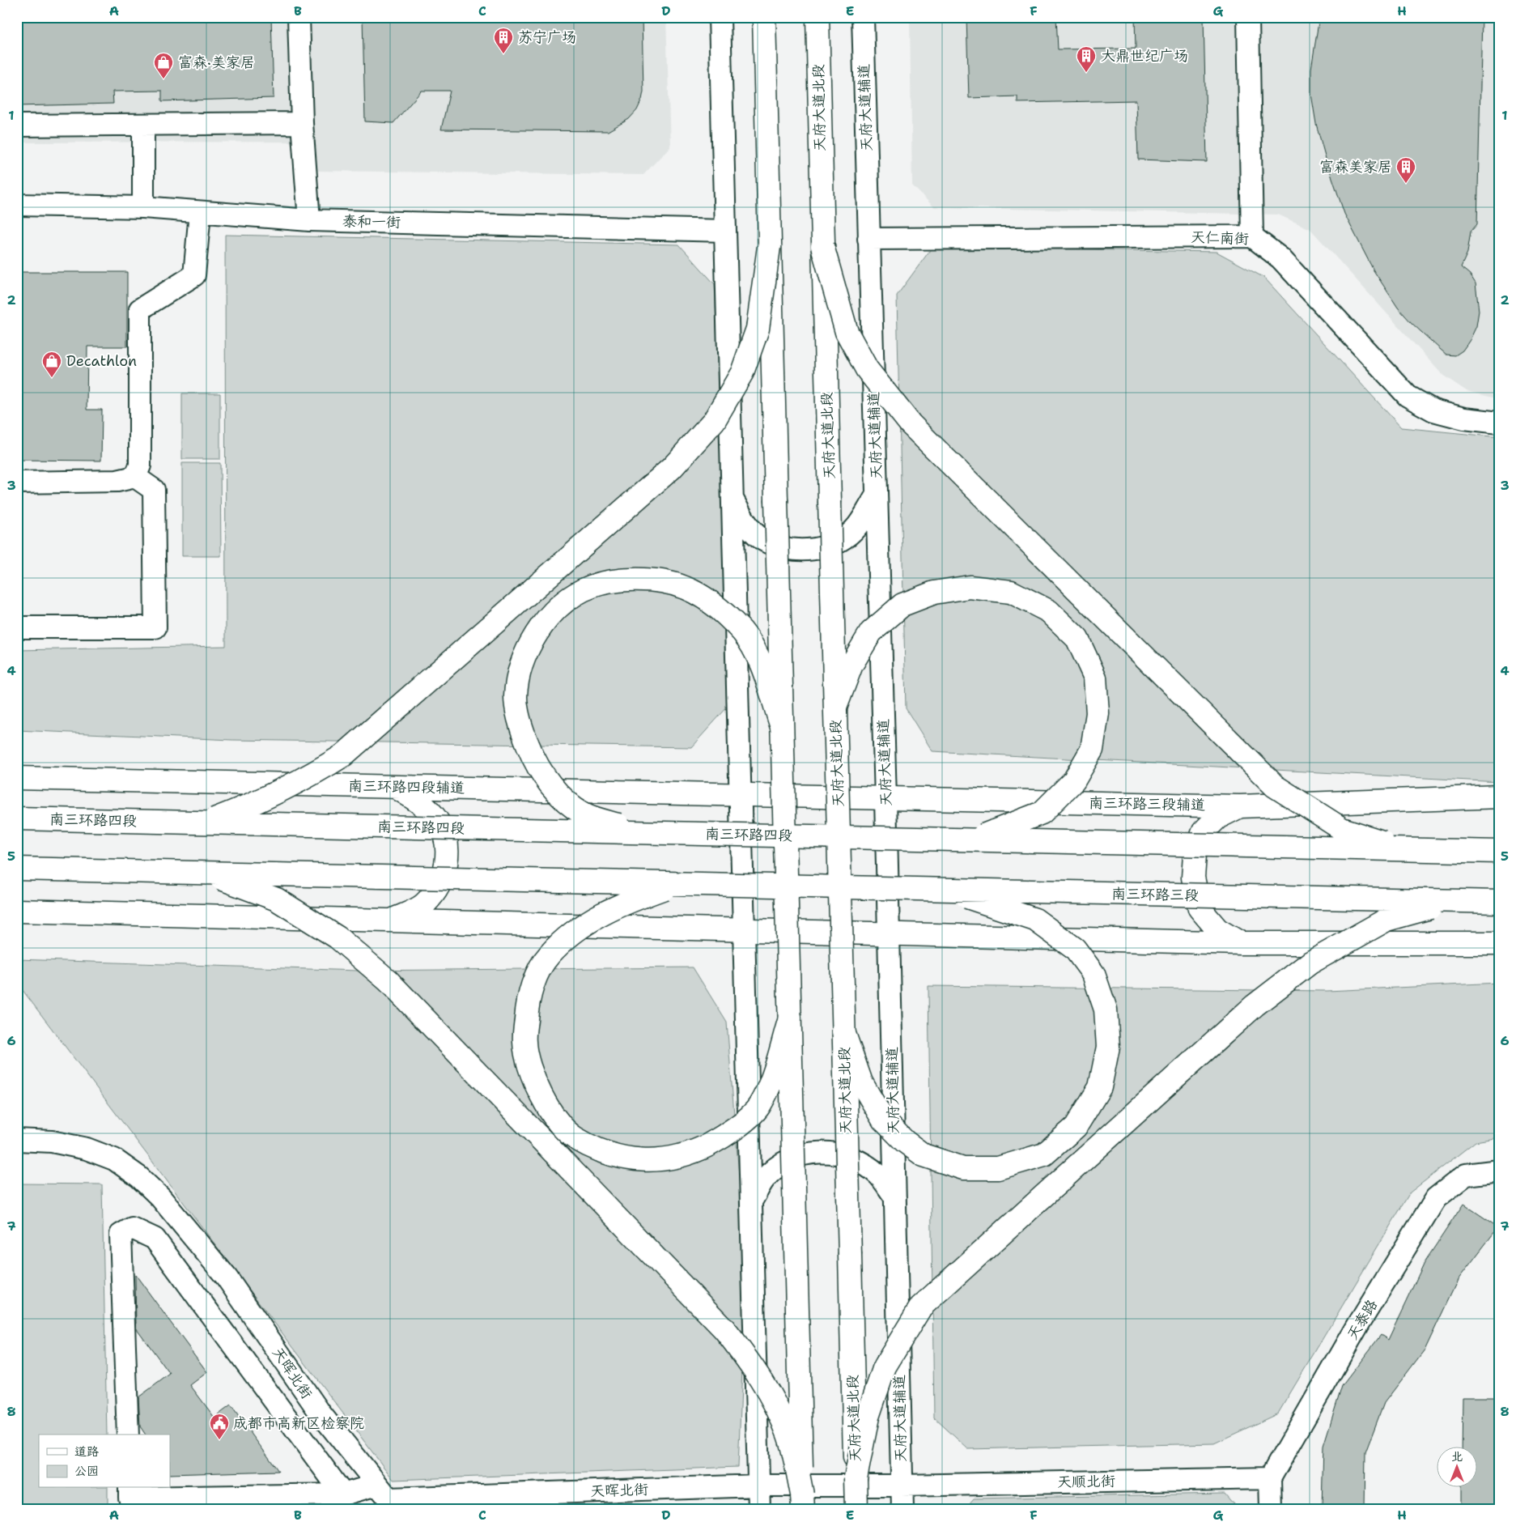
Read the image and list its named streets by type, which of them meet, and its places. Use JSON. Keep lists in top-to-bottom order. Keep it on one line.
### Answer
{"streets":{"main road":["天府大道北段","南三环路四段辅道","南三环路三段辅道","南三环路四段","南三环路三段"],"street":["天府大道辅道","泰和一街","天仁南街","天泰路","天晖北街","天顺北街"]},"crossings":[["天府大道辅道","天仁南街"],["天府大道辅道","南三环路三段辅道"],["天府大道辅道","天晖北街"],["天府大道辅道","天顺北街"],["南三环路四段辅道","南三环路三段辅道"],["天泰路","天顺北街"],["天晖北街","天顺北街"]],"places":{"building":["苏宁广场","大鼎世纪广场","富森美家居"],"shop":["富森·美家居","Decathlon"],"public building":["成都市高新区检察院"]},"legend":["道路","公园"],"north":"top","grid":{"columns":["A","B","C","D","E","F","G","H"],"rows":["1","2","3","4","5","6","7","8"]}}
